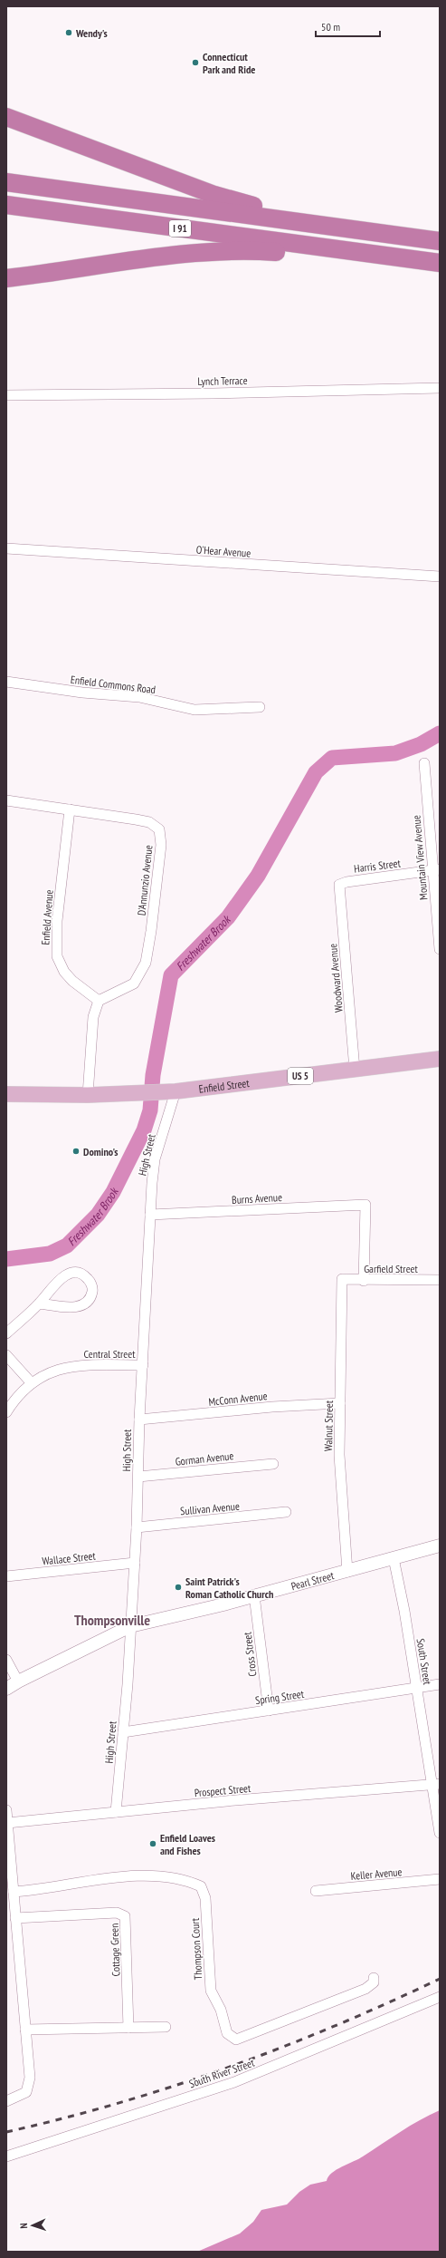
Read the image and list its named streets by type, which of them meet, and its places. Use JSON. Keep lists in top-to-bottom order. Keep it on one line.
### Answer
{"streets":{"highway":["I 91"],"main road":["US 5","Enfield Street"],"street":["Lynch Terrace","O'Hear Avenue","Enfield Commons Road","Mountain View Avenue","Harris Street","D'Annunzio Avenue","Enfield Avenue","Woodward Avenue","High Street","Burns Avenue","Garfield Street","Central Street","McConn Avenue","Walnut Street","Gorman Avenue","Sullivan Avenue","Wallace Street","Pearl Street","Cross Street","South Street","Spring Street","Prospect Street","Keller Avenue","Thompson Court","Cottage Green","South River Street"]},"crossings":[["Mountain View Avenue","Harris Street"],["Harris Street","Woodward Avenue"],["D'Annunzio Avenue","Enfield Avenue"],["Woodward Avenue","Enfield Street"],["Enfield Street","High Street"],["High Street","Burns Avenue"],["High Street","Central Street"],["High Street","McConn Avenue"],["High Street","Gorman Avenue"],["High Street","Sullivan Avenue"],["High Street","Wallace Street"],["High Street","Pearl Street"],["High Street","Spring Street"],["High Street","Prospect Street"],["Burns Avenue","Garfield Street"],["Garfield Street","Walnut Street"],["McConn Avenue","Walnut Street"],["Walnut Street","Pearl Street"],["Pearl Street","Cross Street"],["Pearl Street","South Street"],["Cross Street","Spring Street"],["South Street","Spring Street"],["South Street","Prospect Street"]],"districts":["Thompsonville"],"water":["Freshwater Brook"],"places":["Wendy's","Connecticut Park and Ride","Domino's","Saint Patrick's Roman Catholic Church","Enfield Loaves and Fishes"],"scale_bar":"50 m","north":"left"}
